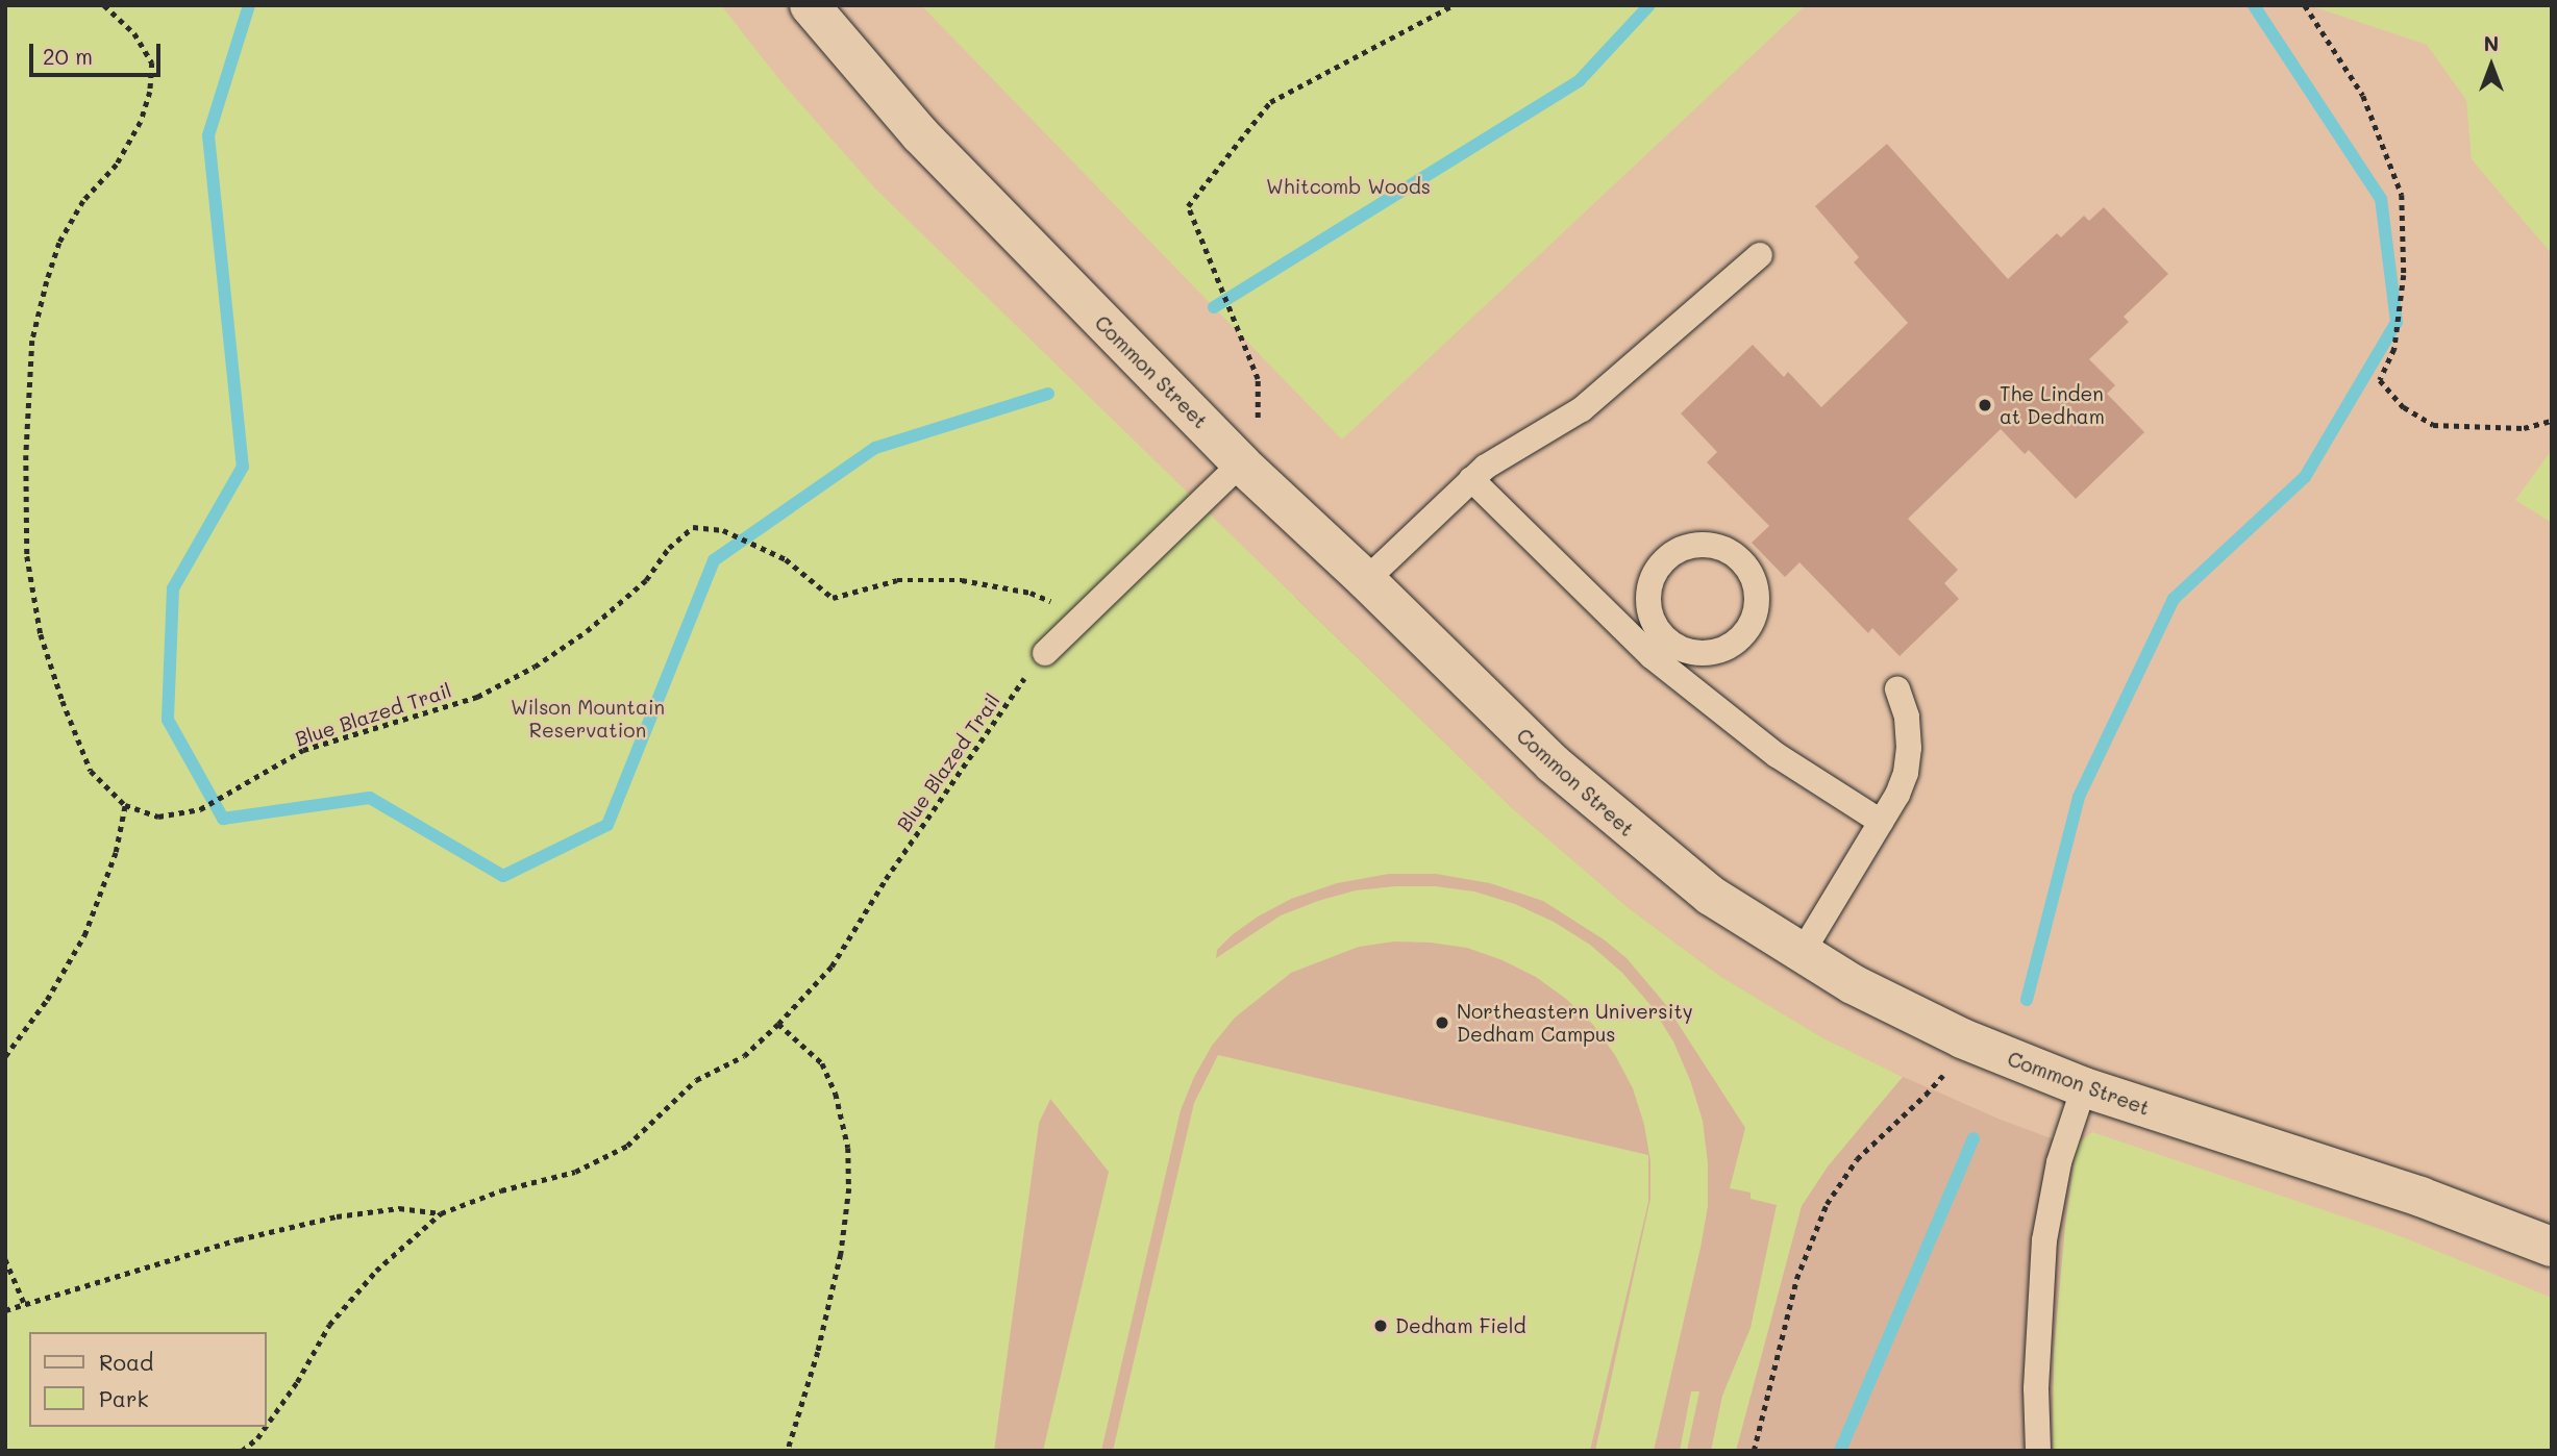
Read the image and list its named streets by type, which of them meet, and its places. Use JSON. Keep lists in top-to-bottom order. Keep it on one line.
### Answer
{"streets":{"main road":["Common Street"],"path":["Blue Blazed Trail"]},"parks":["Whitcomb Woods","Wilson Mountain Reservation"],"places":["The Linden at Dedham","Northeastern University Dedham Campus","Dedham Field"],"legend":["Road","Park"],"scale_bar":"20 m","north":"top"}
